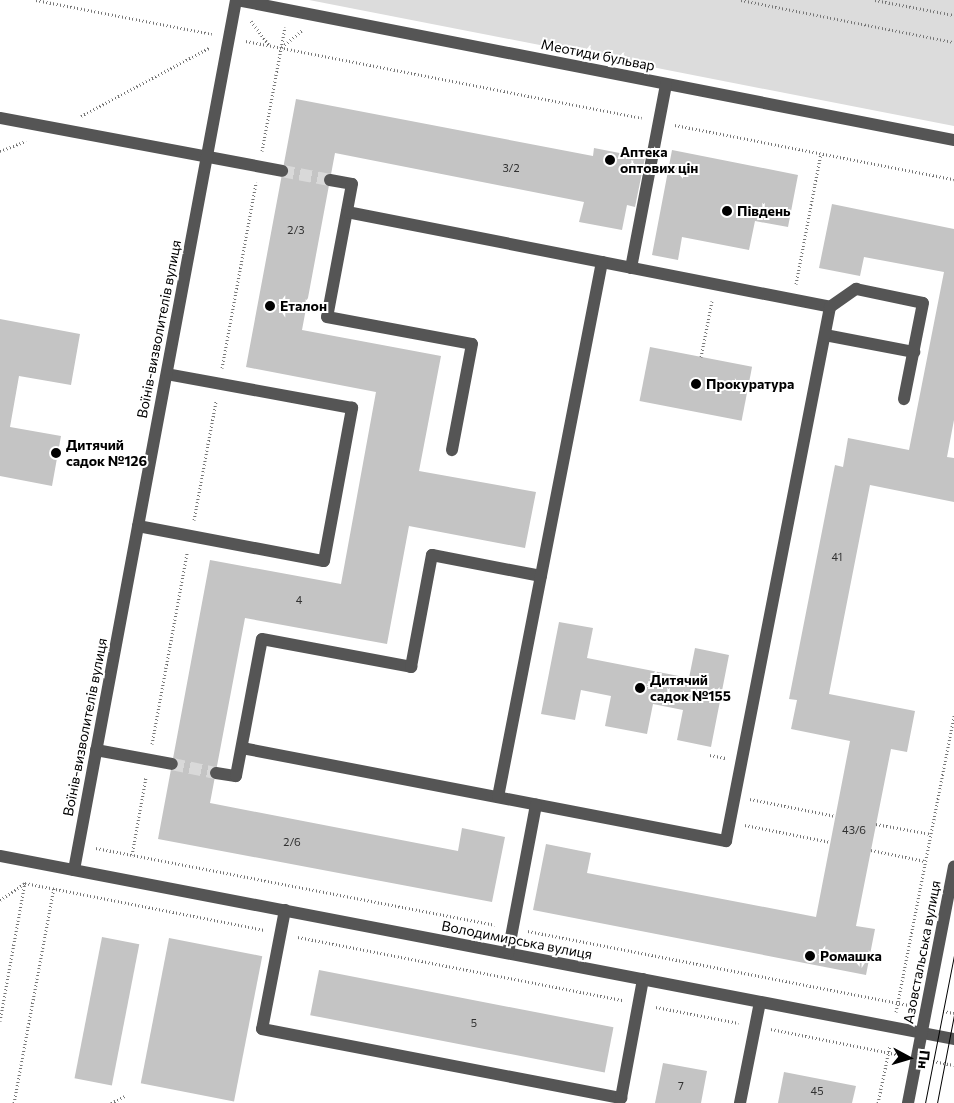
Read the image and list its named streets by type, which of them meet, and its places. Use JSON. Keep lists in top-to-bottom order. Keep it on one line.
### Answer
{"streets":{"street":["Меотиди бульвар","Воїнів-визволителів вулиця","Володимирська вулиця","Азовстальська вулиця"]},"crossings":[["Меотиди бульвар","Воїнів-визволителів вулиця"],["Воїнів-визволителів вулиця","Володимирська вулиця"],["Володимирська вулиця","Азовстальська вулиця"]],"places":["Аптека оптових цін","Південь","Еталон","Прокуратура","Дитячий садок №126","Дитячий садок №155","Ромашка"],"house_numbers":["3/2","2/3","41","4","43/6","2/6","5","7","45"],"north":"right"}
